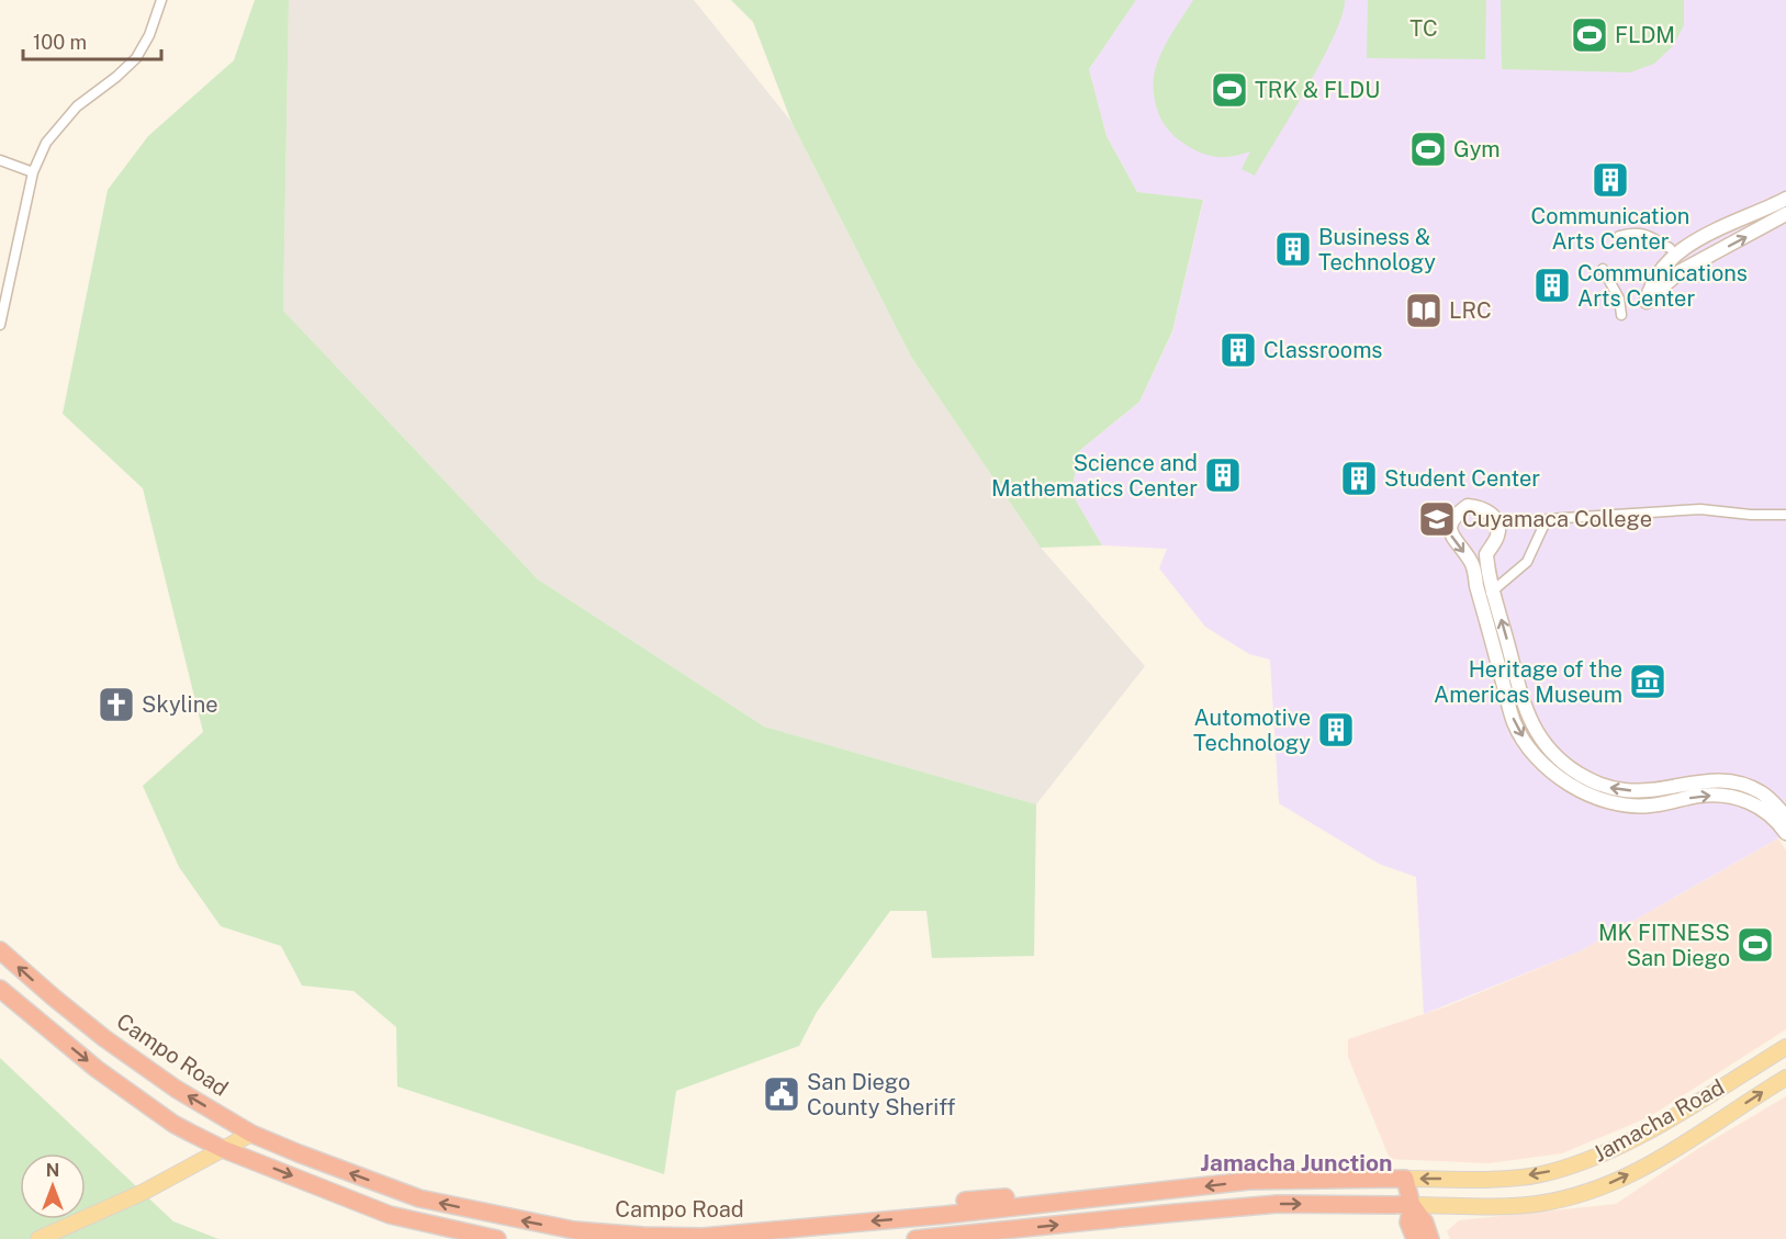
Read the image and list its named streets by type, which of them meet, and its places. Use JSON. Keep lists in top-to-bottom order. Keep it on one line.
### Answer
{"streets":{"highway":["Campo Road"],"main road":["Jamacha Road"]},"crossings":[["Campo Road","Jamacha Road"]],"districts":["Jamacha Junction"],"parks":["TC"],"places":{"sports":["FLDM","TRK & FLDU","Gym","MK FITNESS San Diego"],"building":["Communication Arts Center","Business & Technology","Communications Arts Center","Classrooms","Science and Mathematics Center","Student Center","Automotive Technology"],"library":["LRC"],"school or university":["Cuyamaca College"],"museum":["Heritage of the Americas Museum"],"church":["Skyline"],"public building":["San Diego County Sheriff"]},"scale_bar":"100 m","north":"top"}
